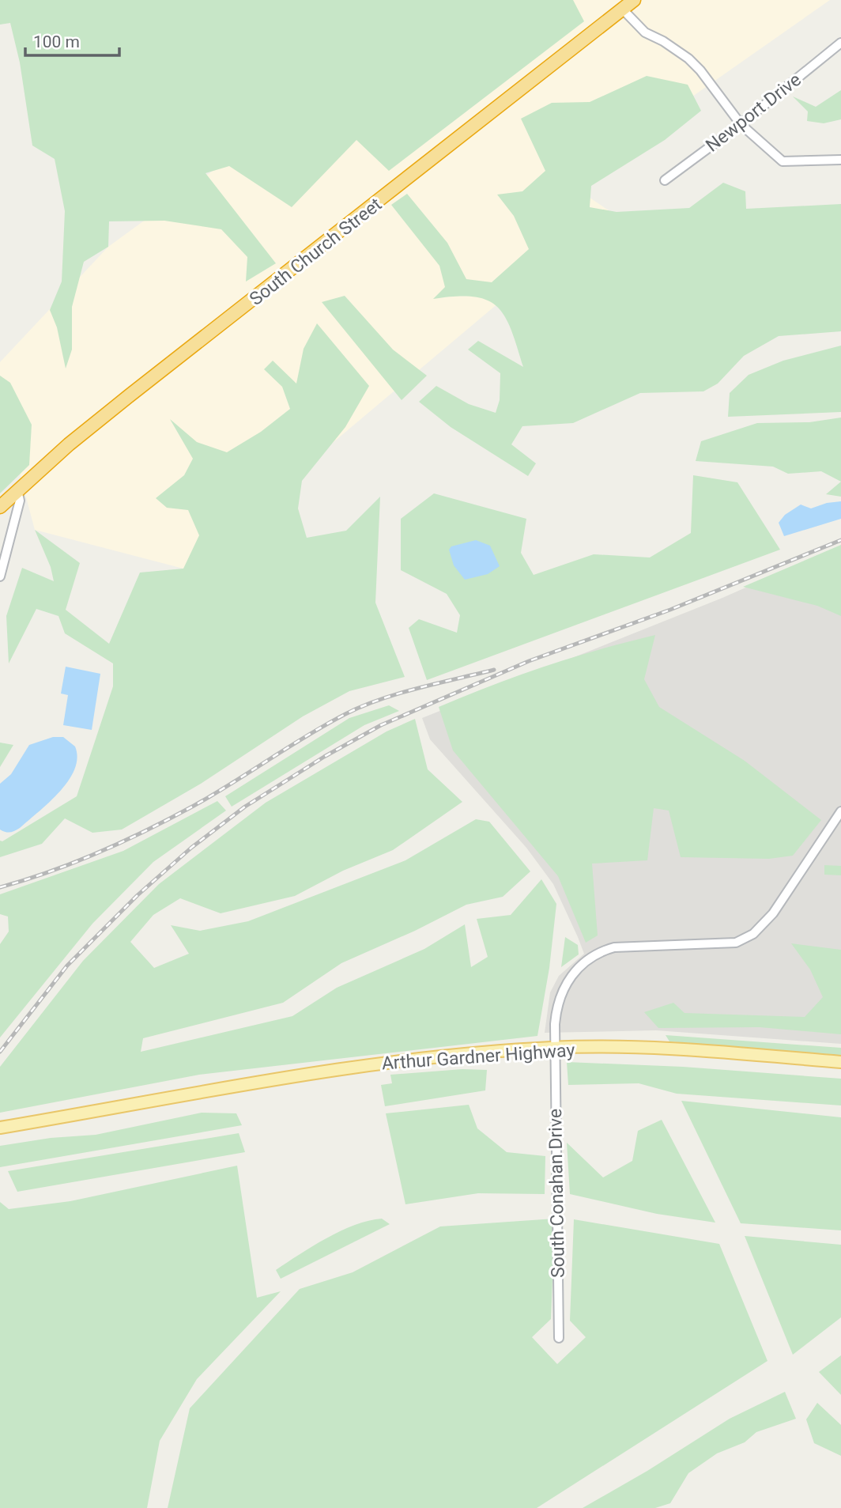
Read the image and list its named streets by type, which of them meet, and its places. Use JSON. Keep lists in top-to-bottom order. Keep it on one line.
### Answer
{"streets":{"highway":["South Church Street"],"main road":["Arthur Gardner Highway"],"street":["Newport Drive","South Conahan Drive"]},"crossings":[["Arthur Gardner Highway","South Conahan Drive"]],"scale_bar":"100 m"}
